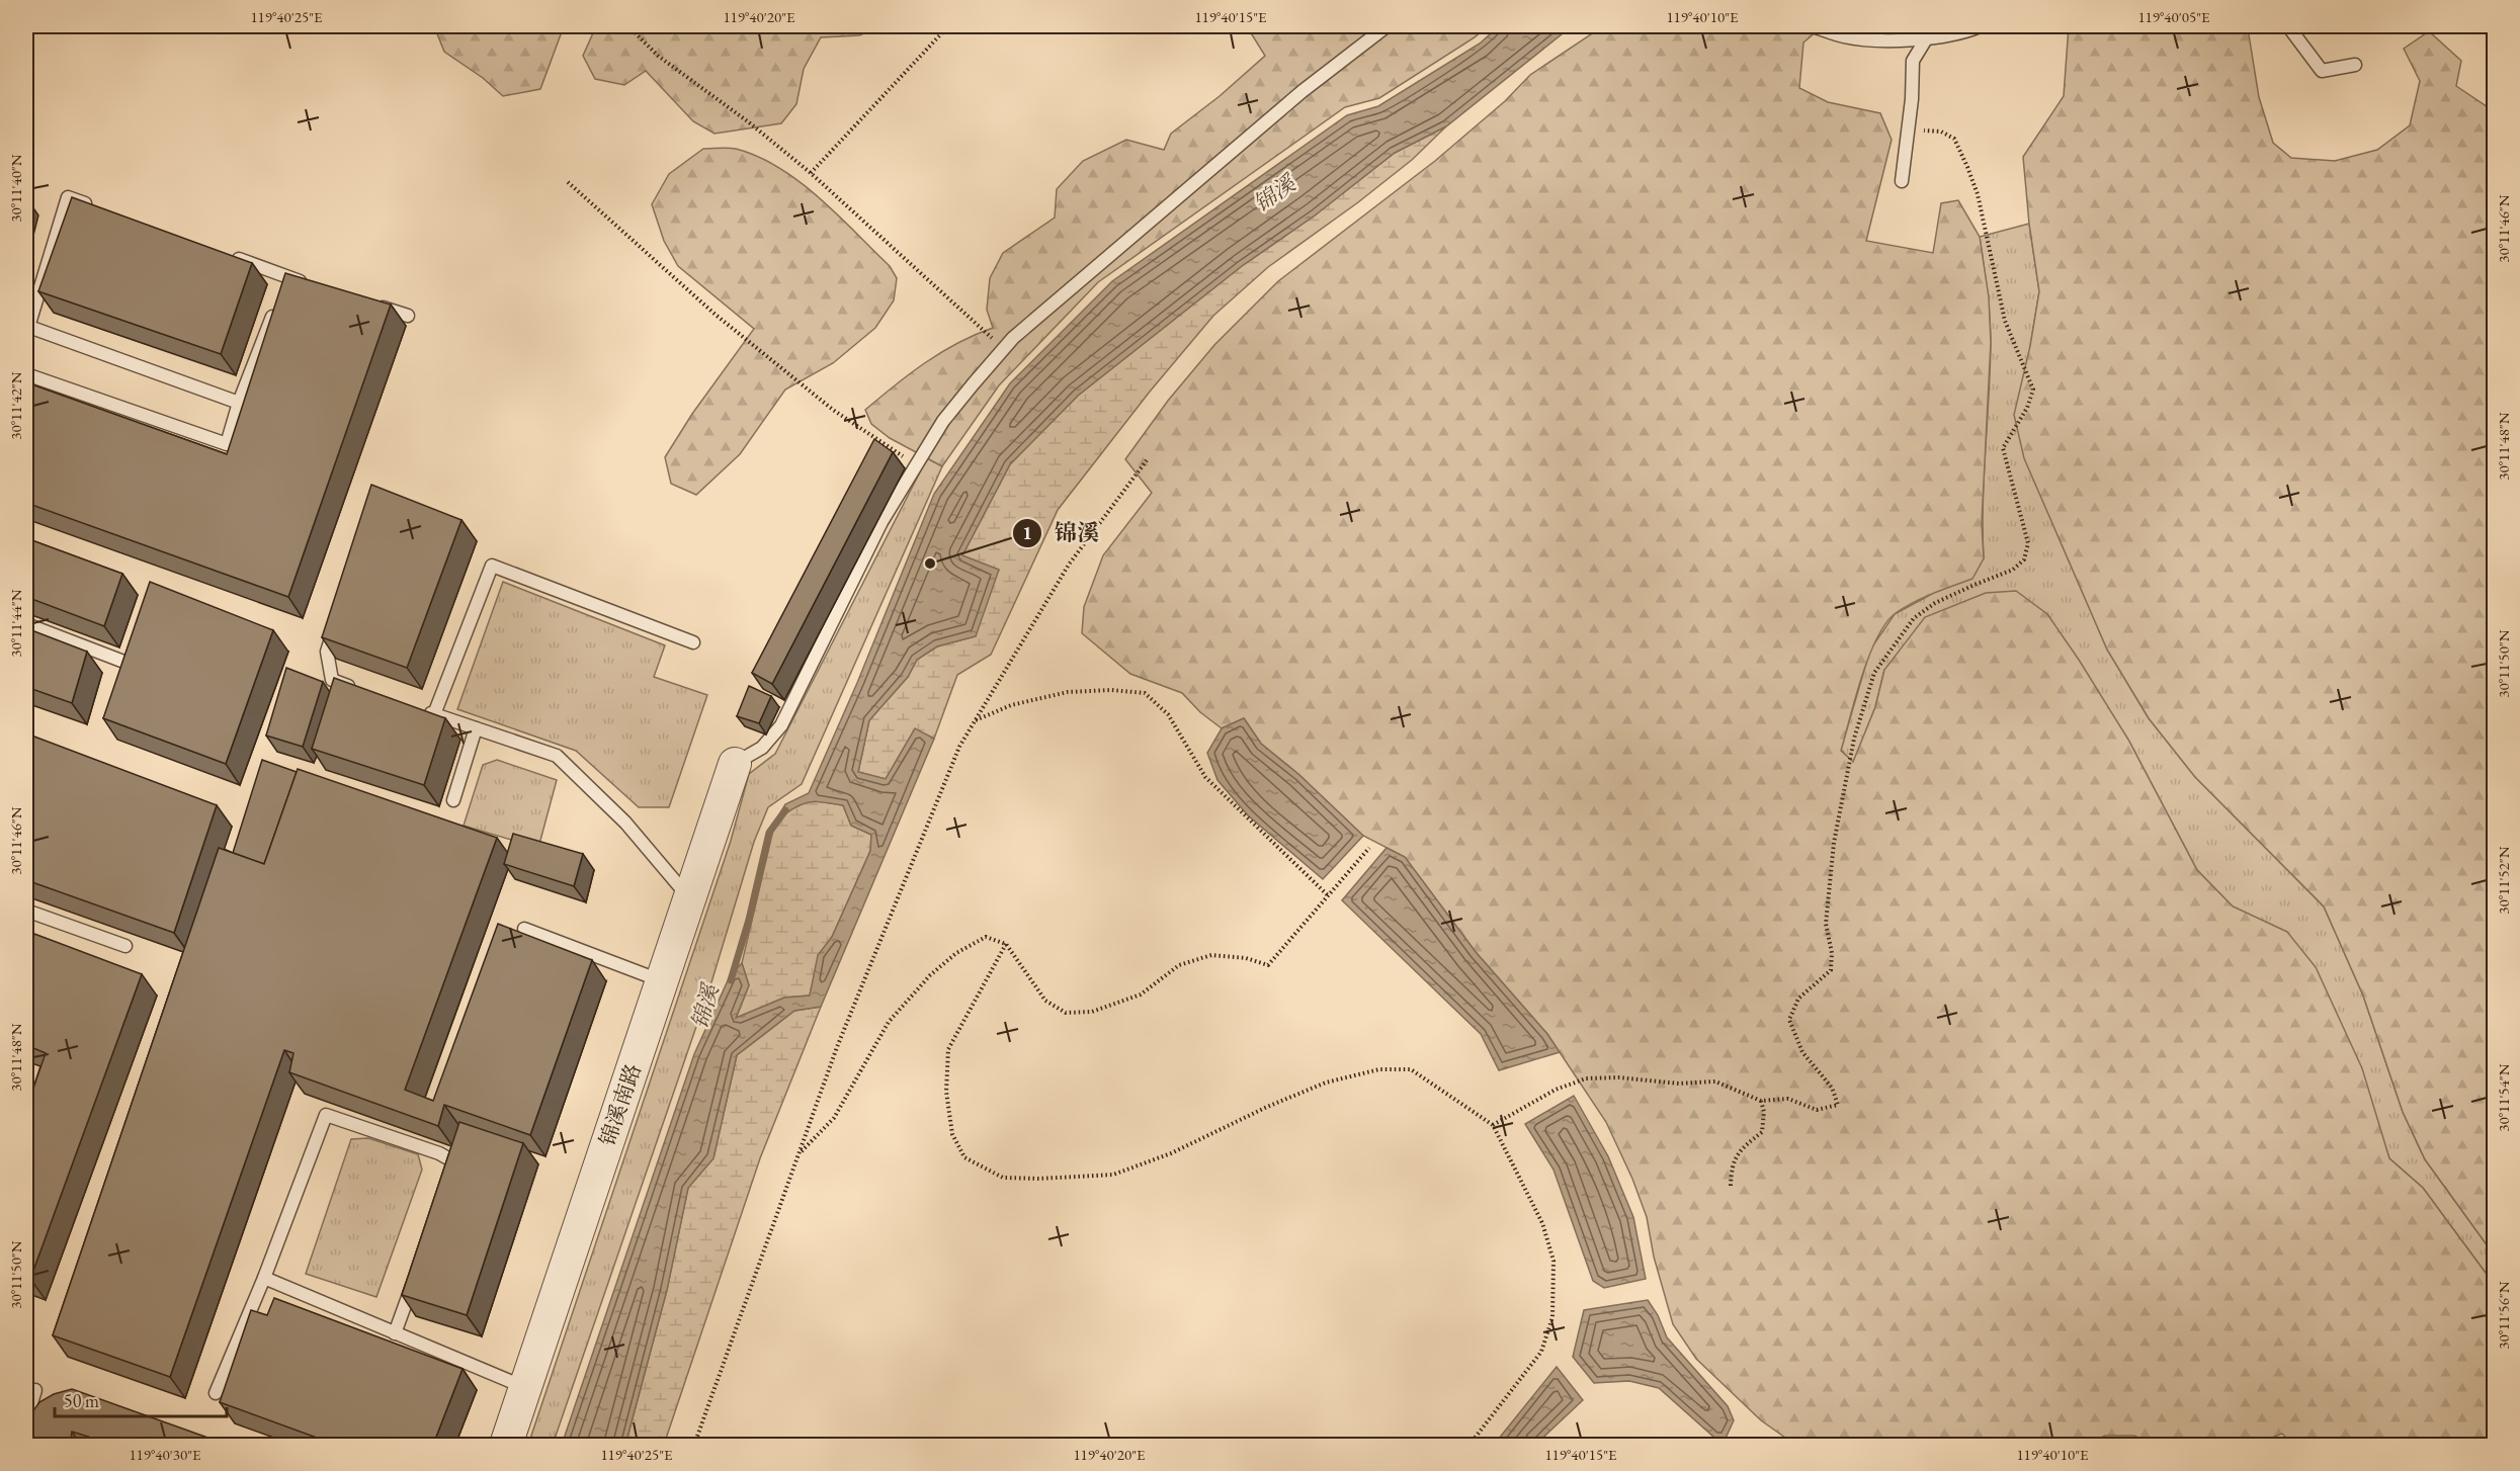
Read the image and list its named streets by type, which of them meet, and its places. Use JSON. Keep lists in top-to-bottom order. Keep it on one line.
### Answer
{"streets":{"street":["锦溪南路"]},"water":["锦溪"],"places":["锦溪"],"scale_bar":"50 m","coordinates":["119°40'25\"E","119°40'20\"E","119°40'15\"E","119°40'10\"E","119°40'05\"E","30°11'40\"N","30°11'46\"N","30°11'42\"N","30°11'48\"N","30°11'44\"N","30°11'50\"N","30°11'52\"N","30°11'54\"N","30°11'56\"N","119°40'30\"E"]}
